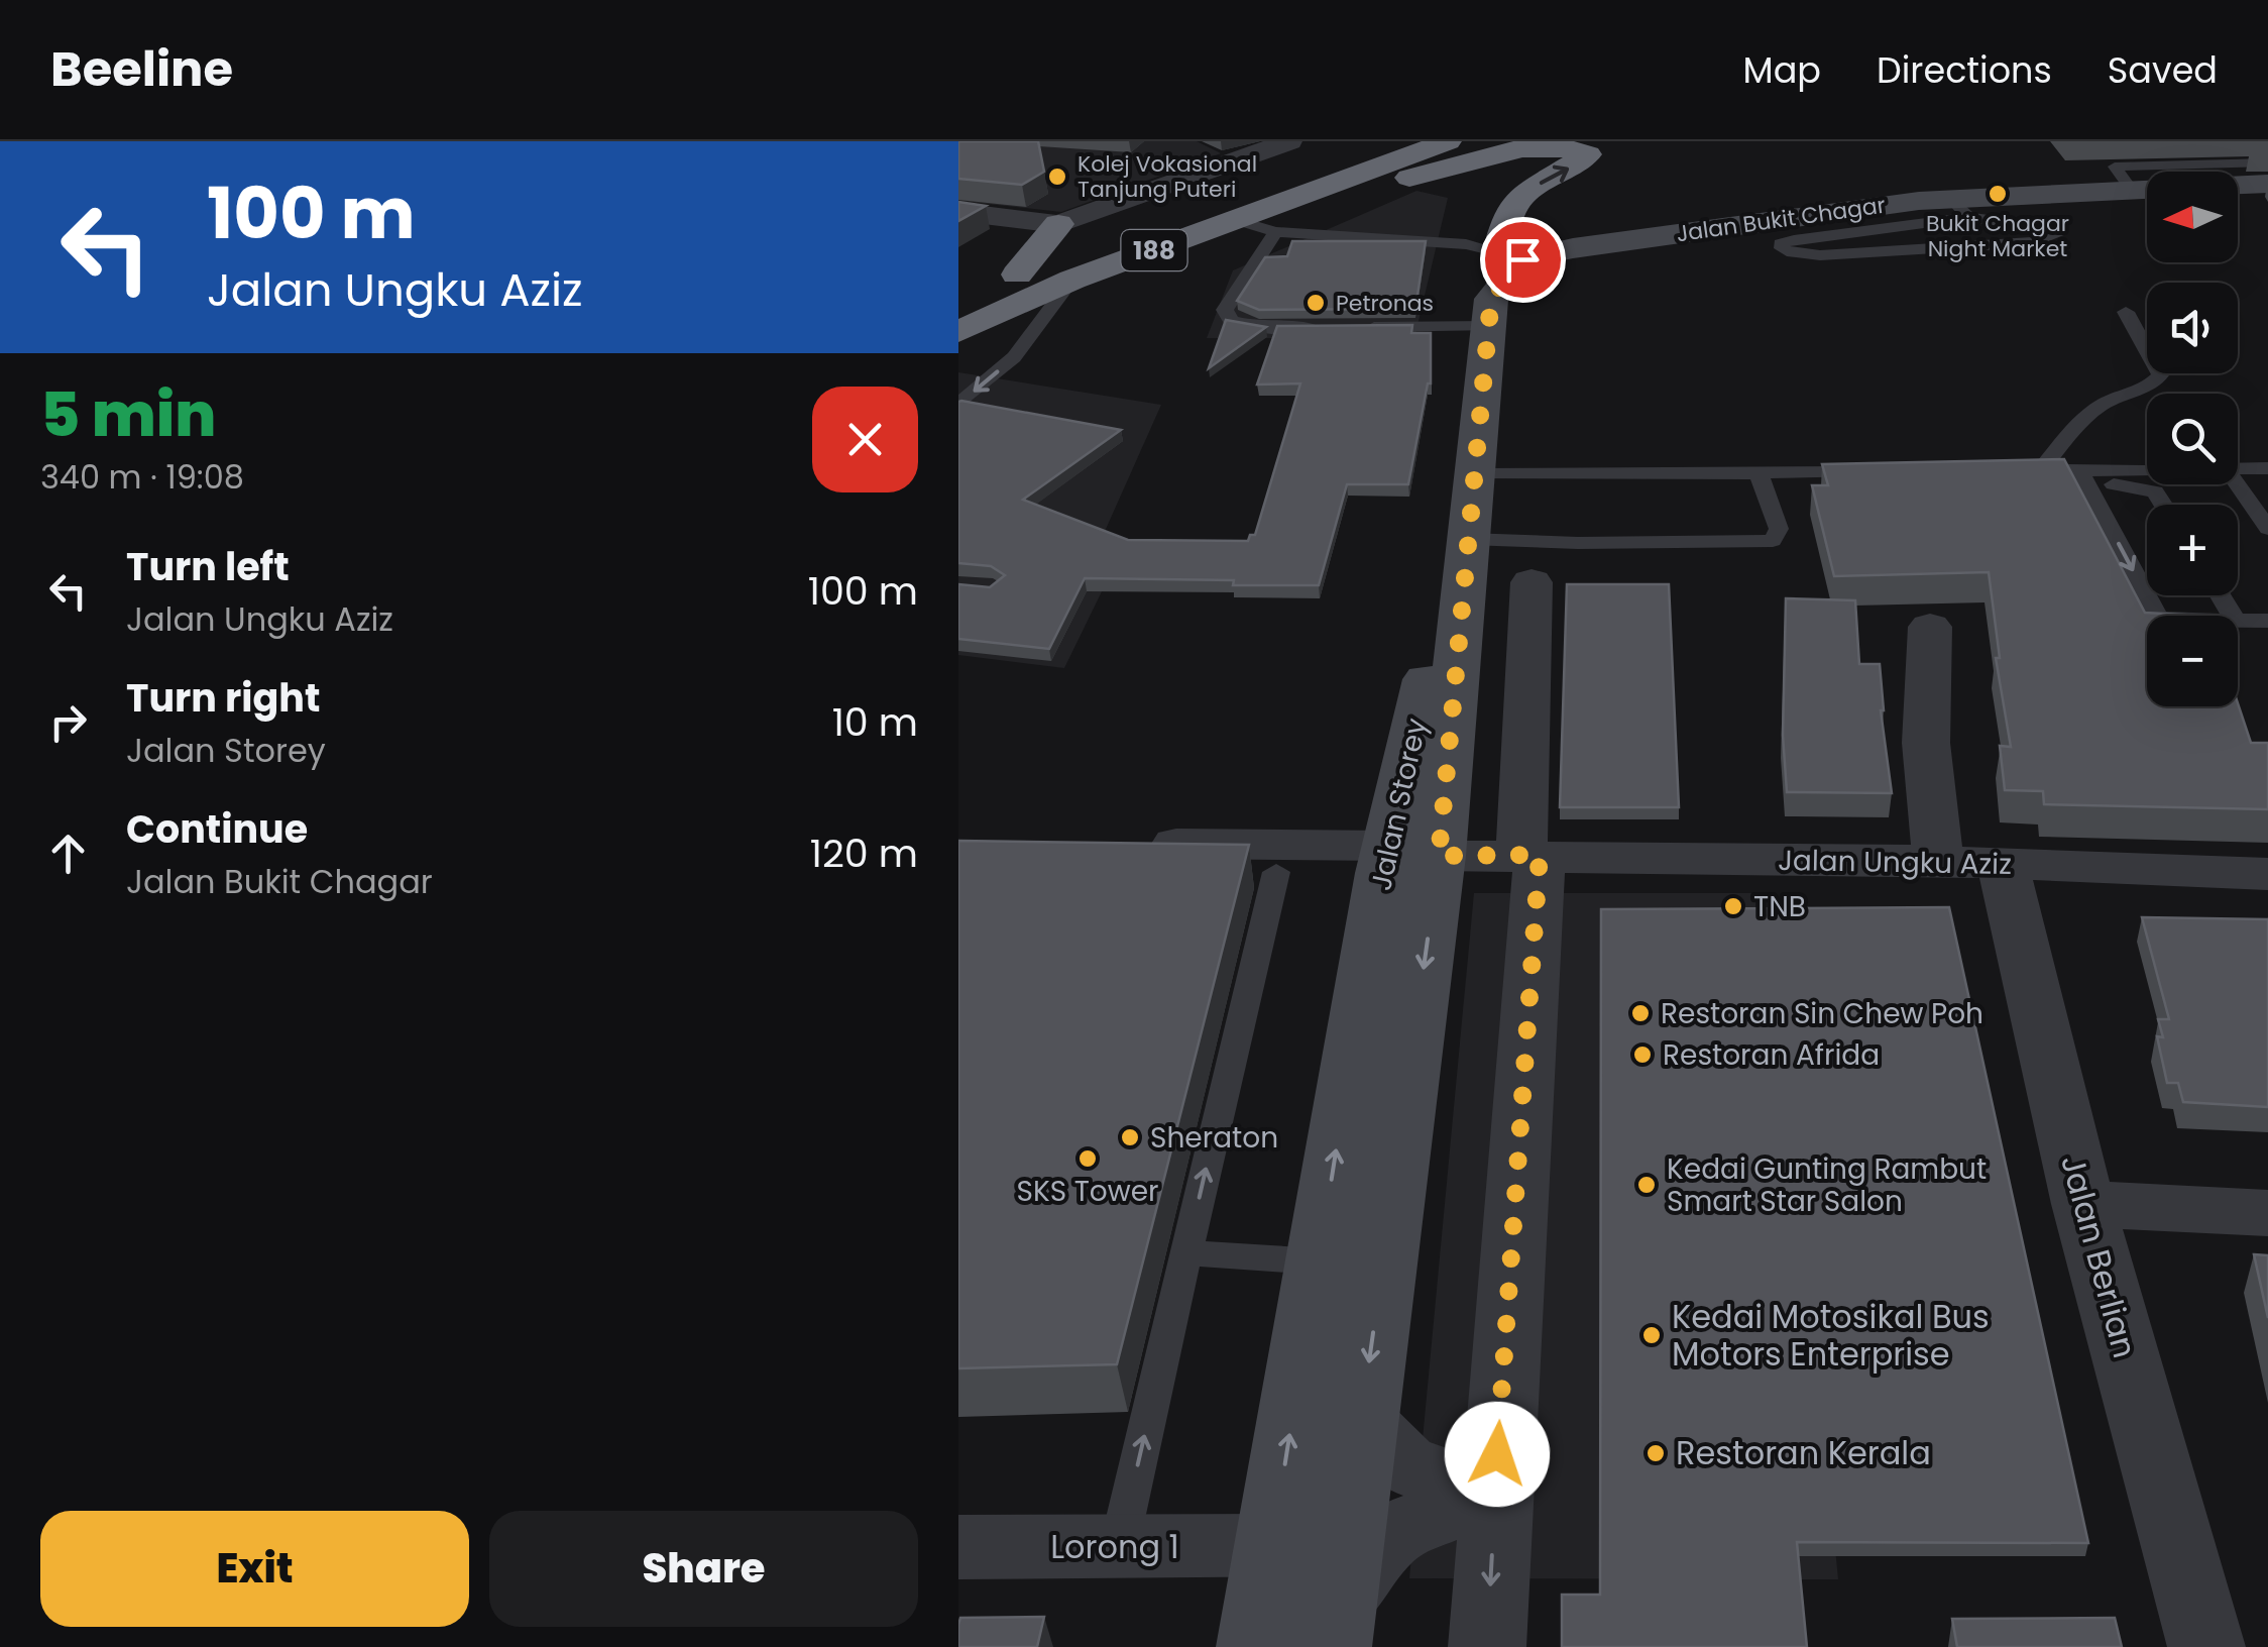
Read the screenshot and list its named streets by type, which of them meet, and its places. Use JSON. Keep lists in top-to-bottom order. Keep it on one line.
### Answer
{"streets":{"highway":["188"],"main road":["Jalan Bukit Chagar","Jalan Storey"],"street":["Jalan Ungku Aziz","Jalan Berlian","Lorong 1"]},"crossings":[["Jalan Storey","Jalan Ungku Aziz"],["Jalan Storey","Lorong 1"],["Jalan Ungku Aziz","Jalan Berlian"]],"places":["Kolej Vokasional Tanjung Puteri","Bukit Chagar Night Market","Petronas","TNB","Restoran Sin Chew Poh","Restoran Afrida","Sheraton","SKS Tower","Kedai Gunting Rambut Smart Star Salon","Kedai Motosikal Bus Motors Enterprise","Restoran Kerala"],"north":"left","page":{"header":"Beeline","nav":["Map","Directions","Saved"],"turn":["100 m","Jalan Ungku Aziz"],"map_buttons":["+","−"],"heading":["5 min","340 m · 19:08"],"list":[{"name":"Turn left","note":"Jalan Ungku Aziz","value":"100 m"},{"name":"Turn right","note":"Jalan Storey","value":"10 m"},{"name":"Continue","note":"Jalan Bukit Chagar","value":"120 m"}],"buttons":["Exit","Share"]}}
